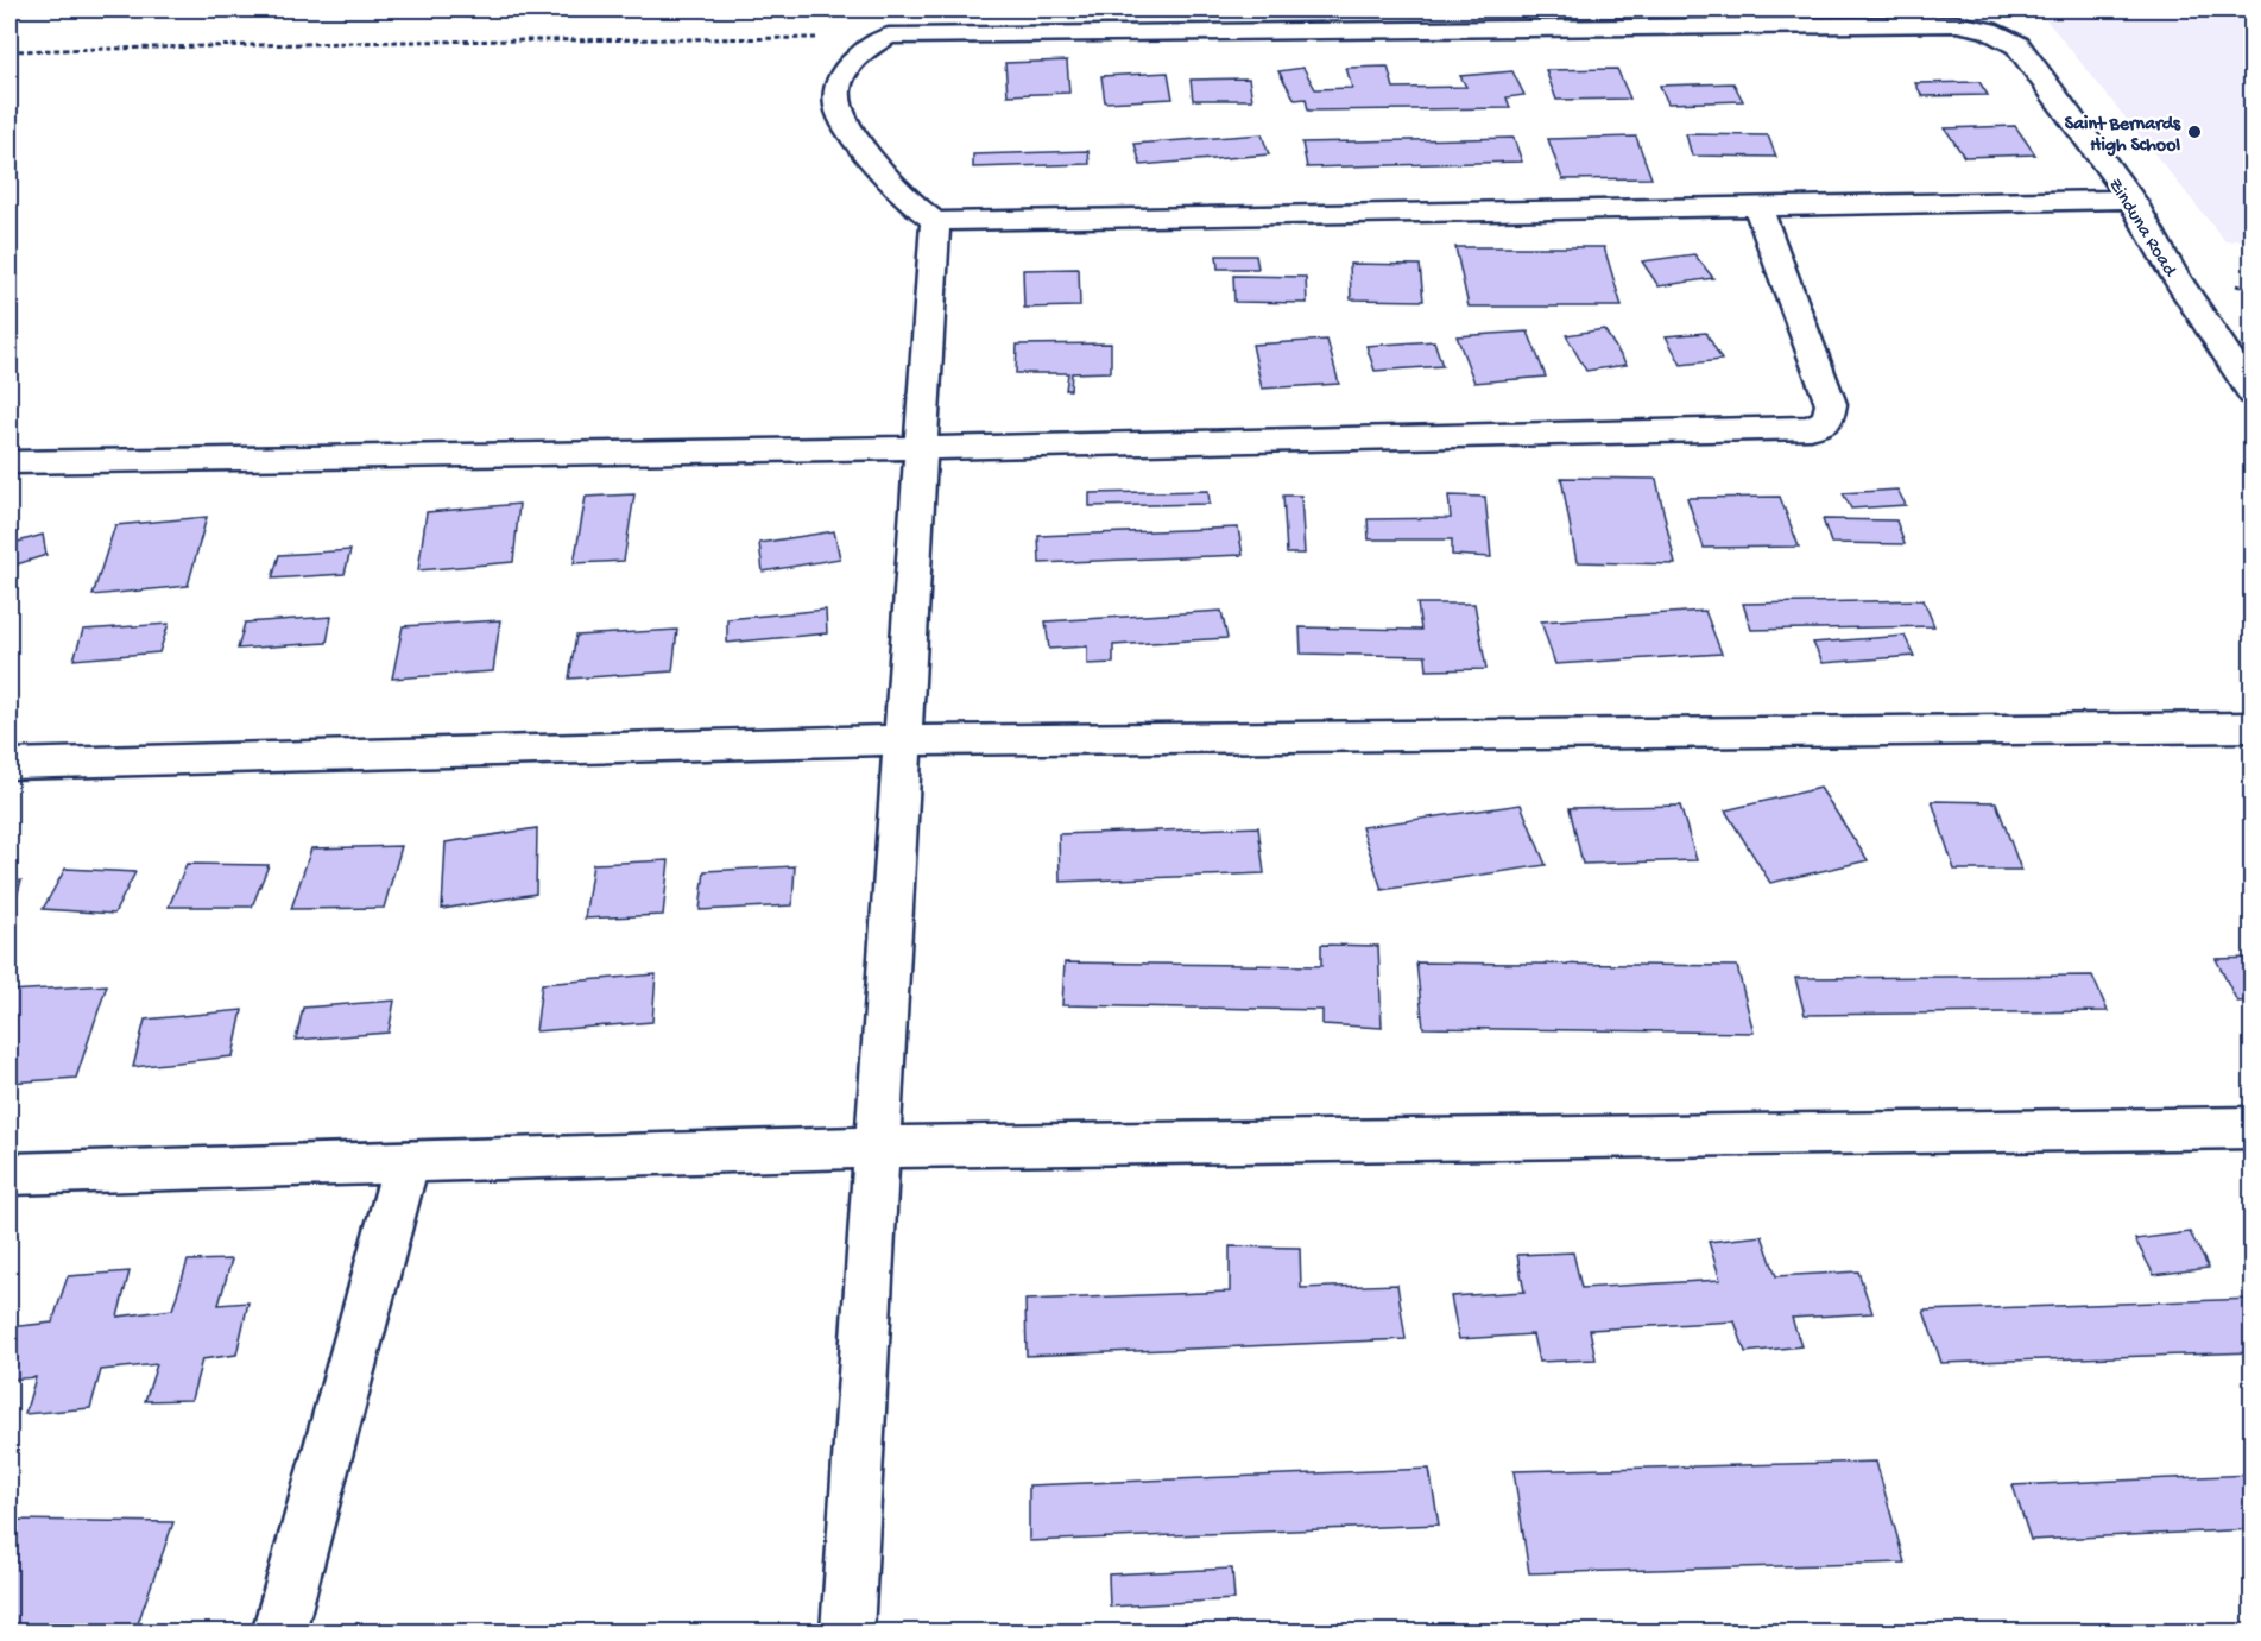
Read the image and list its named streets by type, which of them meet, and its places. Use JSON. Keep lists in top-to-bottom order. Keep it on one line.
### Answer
{"streets":{"street":["Zinduna Road"]},"places":["Saint Bernards High School"]}
